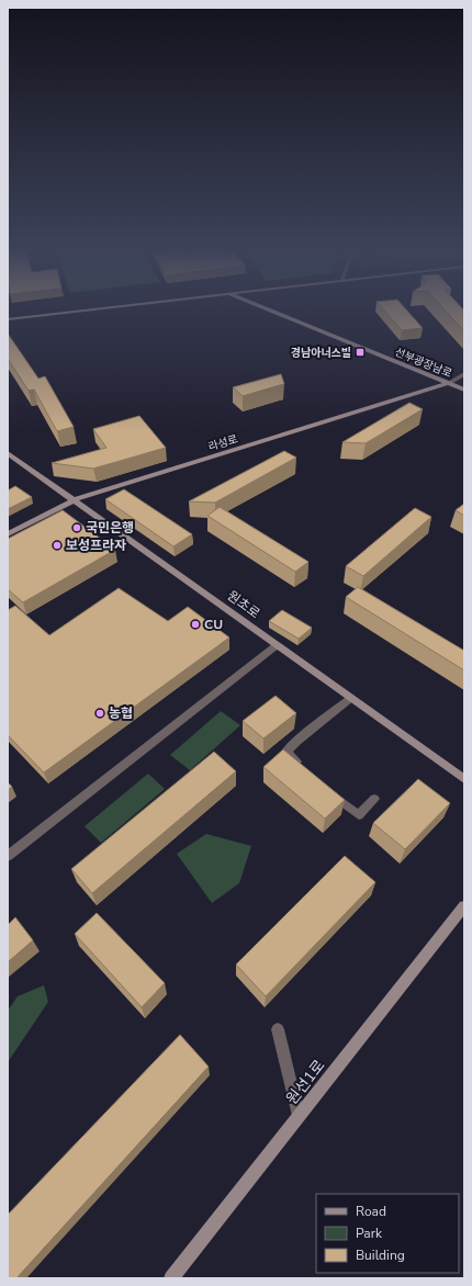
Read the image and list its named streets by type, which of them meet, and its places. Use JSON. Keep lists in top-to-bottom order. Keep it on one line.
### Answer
{"streets":{"street":["선부광장남로","라성로","원초로","원선1로"]},"crossings":[["선부광장남로","라성로"],["라성로","원초로"]],"places":{"transit":["경남아너스빌"],"other":["국민은행","보성프라자","CU","농협"]},"legend":["Road","Park","Building"]}
